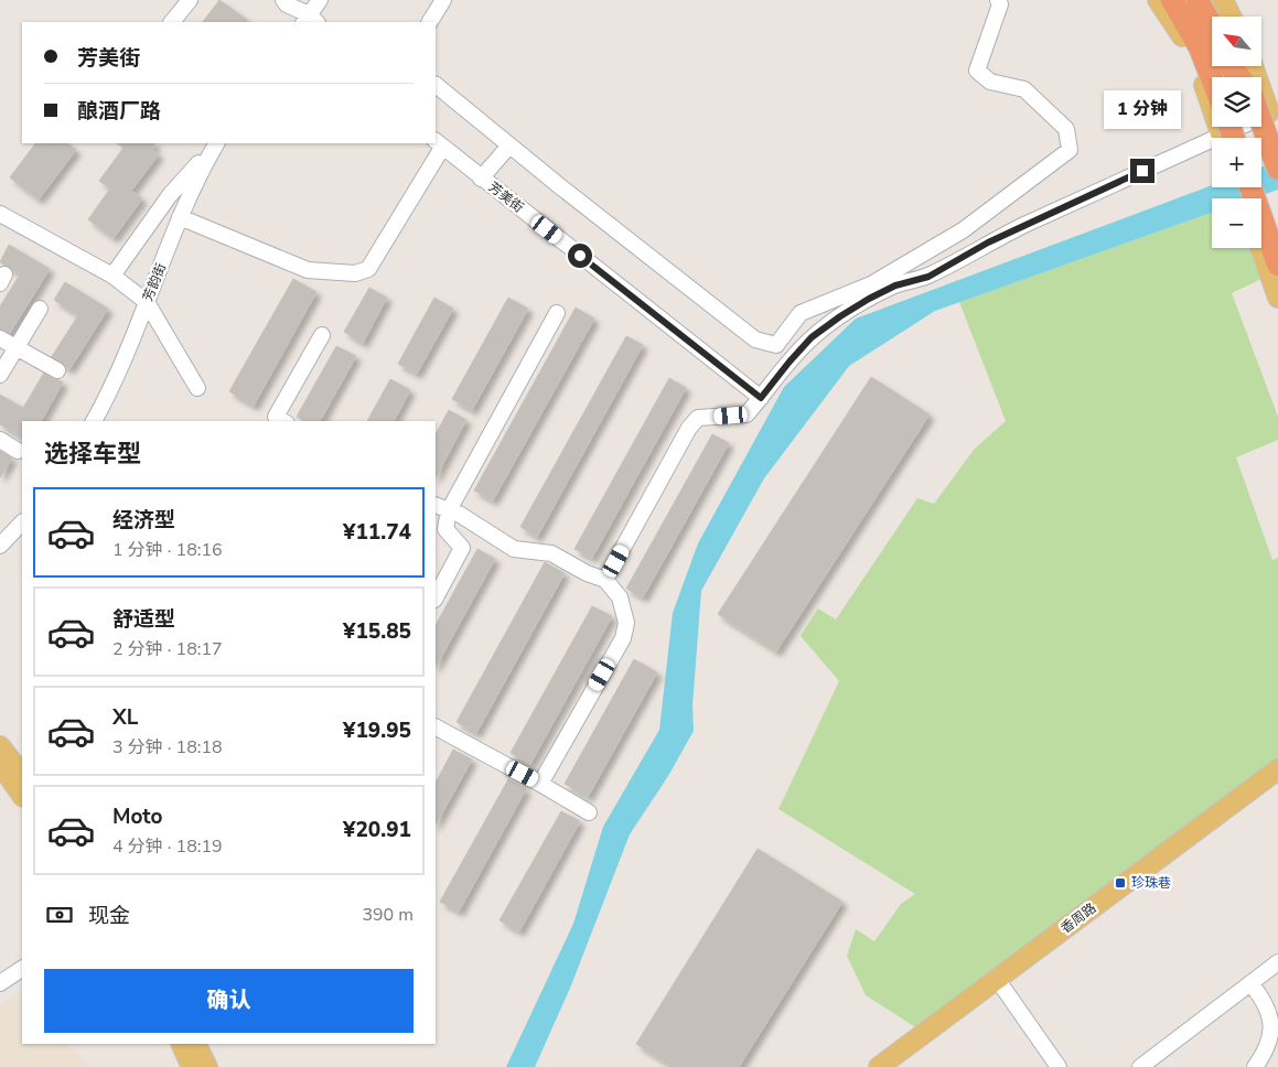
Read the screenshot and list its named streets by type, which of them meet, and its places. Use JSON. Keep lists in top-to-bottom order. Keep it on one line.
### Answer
{"streets":{"main road":["香周路"],"street":["芳美街","芳韵街"]},"places":{"transit":["珍珠巷"]},"north":"top left","page":{"map_buttons":["+","−"],"banner":["芳美街","酿酒厂路"],"bubble":"1 分钟","heading":"选择车型","list":[{"name":"经济型","note":"1 分钟 · 18:16","value":"¥11.74"},{"name":"舒适型","note":"2 分钟 · 18:17","value":"¥15.85"},{"name":"XL","note":"3 分钟 · 18:18","value":"¥19.95"},{"name":"Moto","note":"4 分钟 · 18:19","value":"¥20.91"}],"pay":["现金","390 m"],"buttons":"确认"}}
